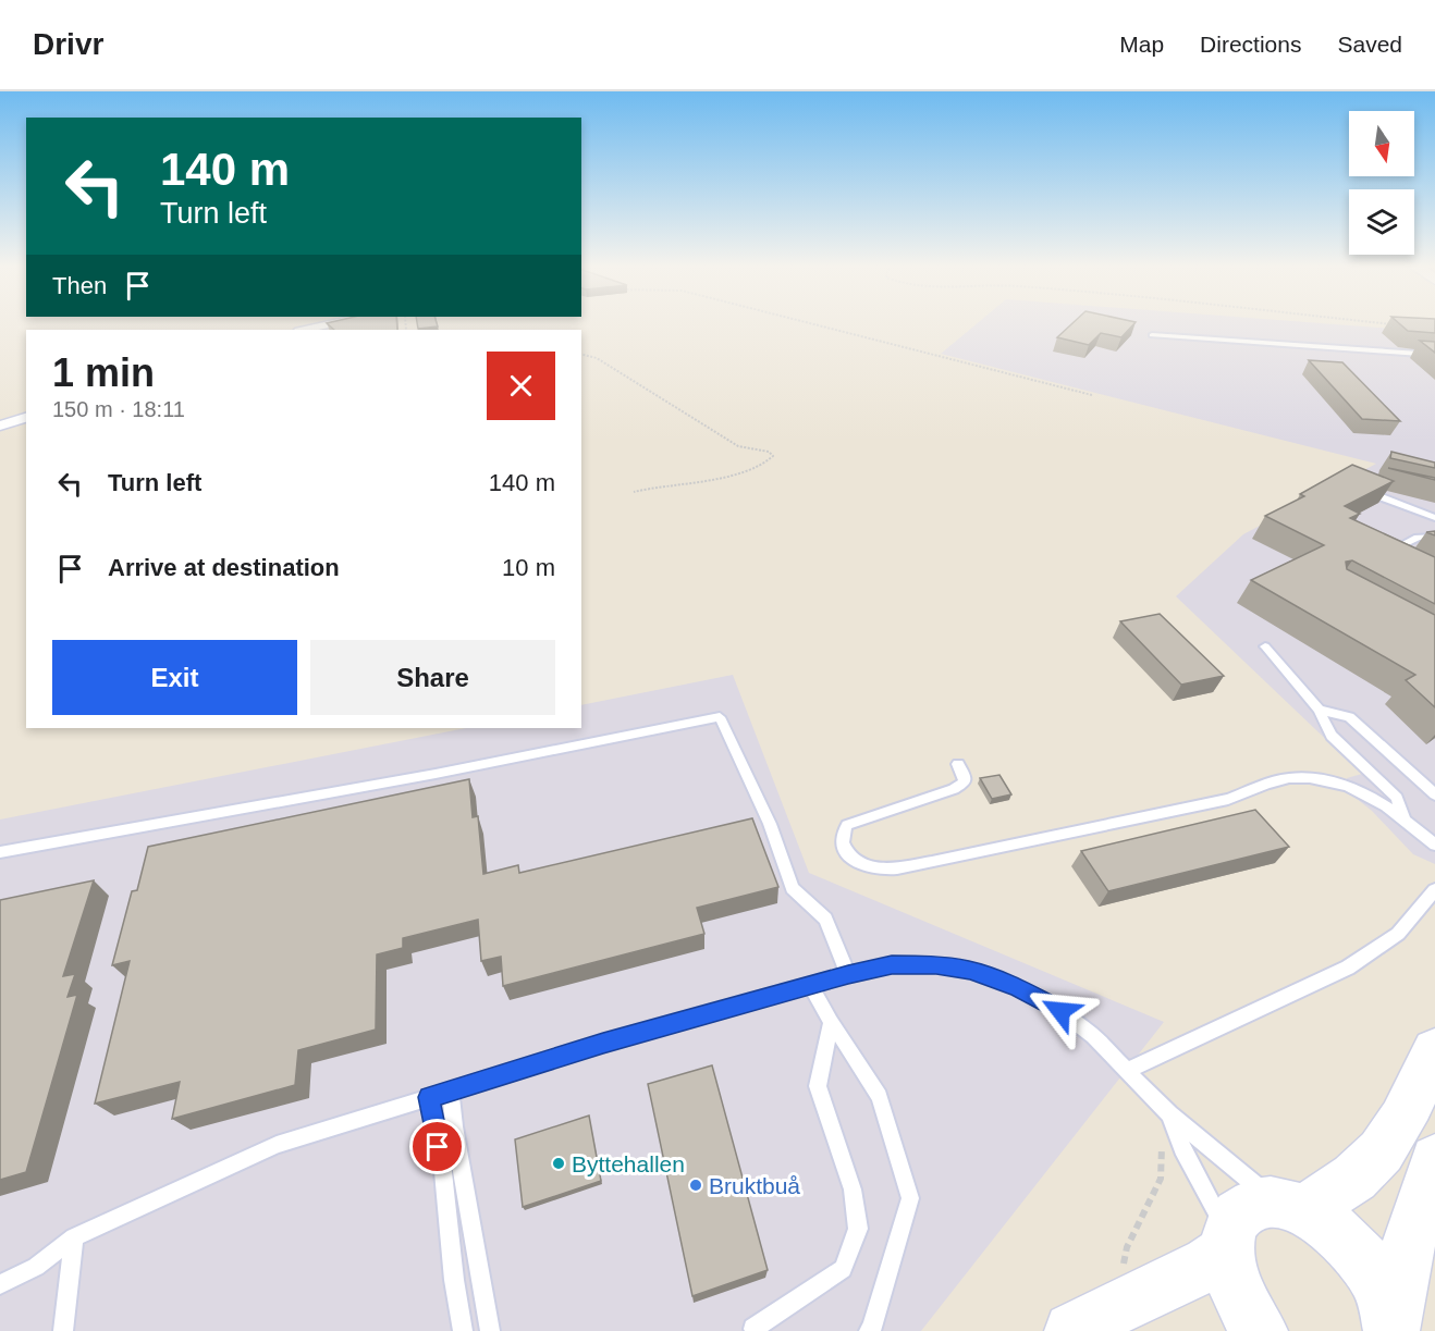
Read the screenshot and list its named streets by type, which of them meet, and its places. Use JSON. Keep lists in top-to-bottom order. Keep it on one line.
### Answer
{"places":["Byttehallen","Bruktbuå"],"north":"bottom","page":{"header":"Drivr","nav":["Map","Directions","Saved"],"turn":["140 m","Turn left"],"then":"Then","heading":["1 min","150 m · 18:11"],"list":[{"name":"Turn left","value":"140 m"},{"name":"Arrive at destination","value":"10 m"}],"buttons":["Exit","Share"]}}
